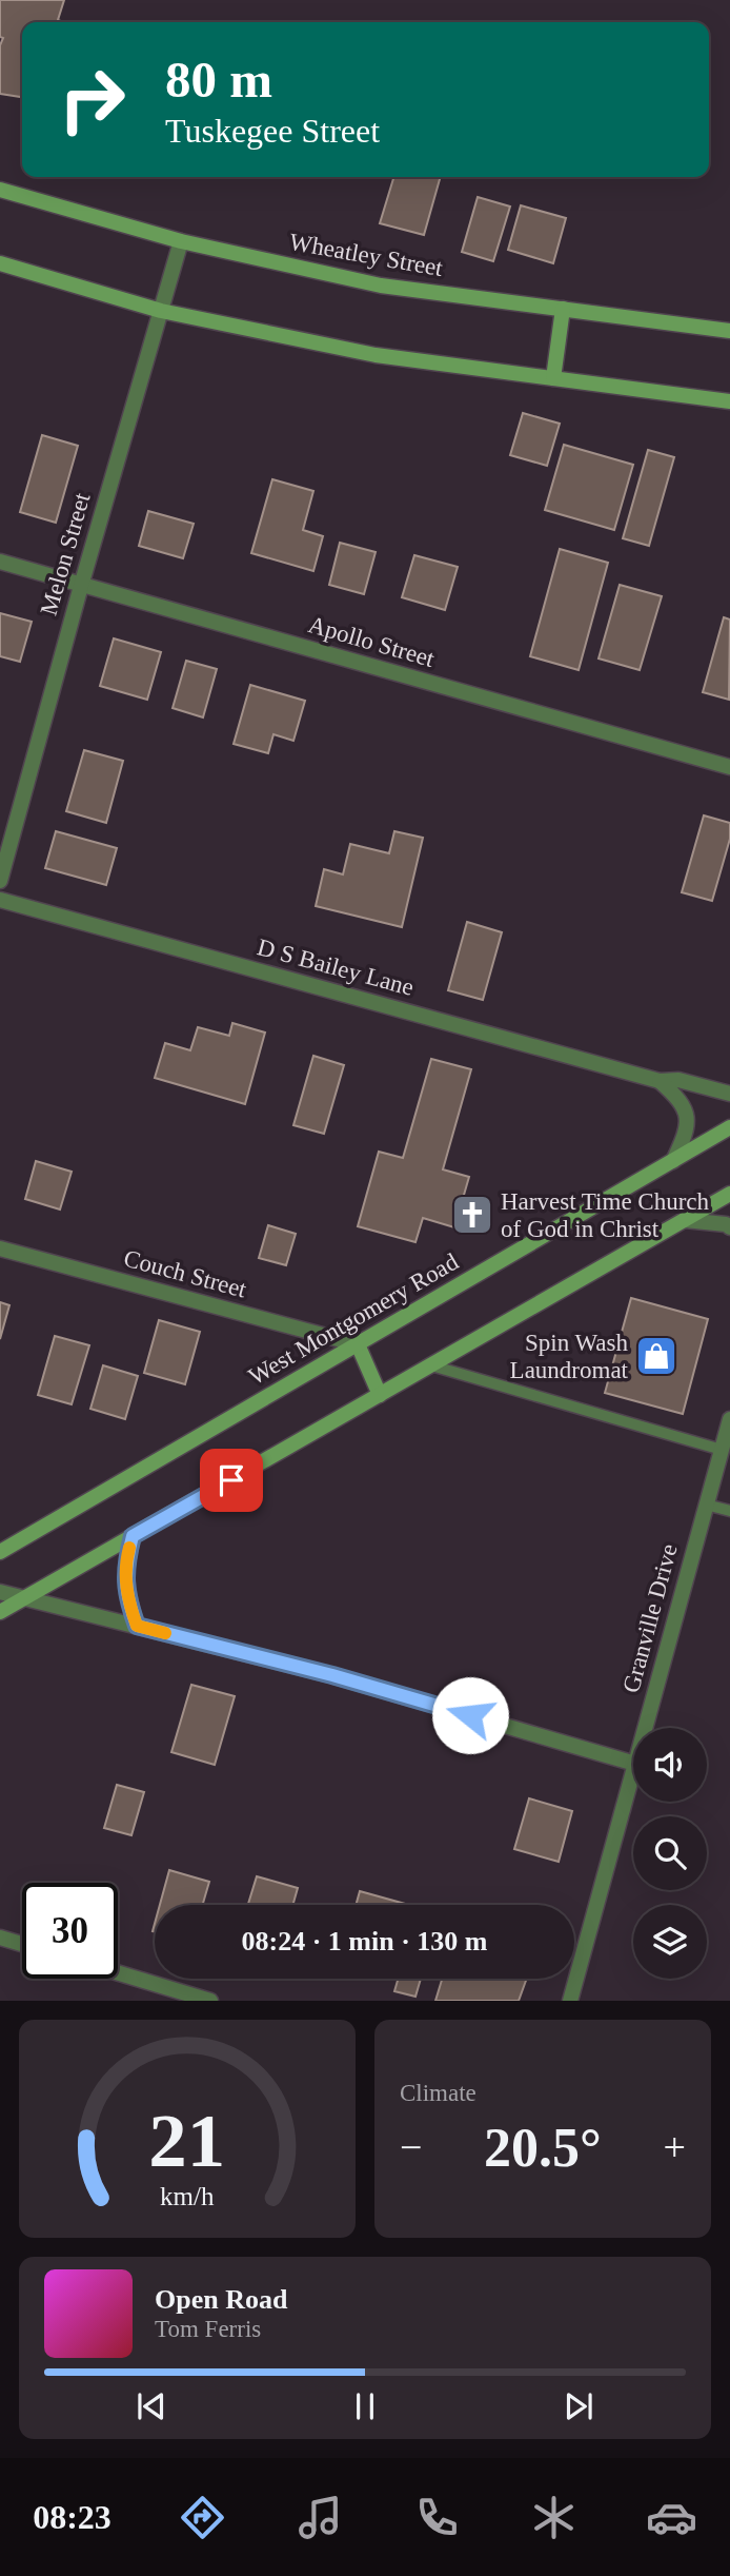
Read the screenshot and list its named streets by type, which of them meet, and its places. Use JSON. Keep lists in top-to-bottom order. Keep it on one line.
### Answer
{"streets":{"main road":["Wheatley Street","West Montgomery Road"],"street":["Melon Street","Apollo Street","D S Bailey Lane","Couch Street","Granville Drive"]},"crossings":[["Wheatley Street","Melon Street"],["Melon Street","Apollo Street"],["Couch Street","West Montgomery Road"]],"places":{"church":["Harvest Time Church of God in Christ"],"shop":["Spin Wash Laundromat"]},"page":{"turn":["80 m","Tuskegee Street"],"limit":"30","trip":"08:24 · 1 min · 130 m","tile":"Climate","heat":["−","20.5°","+"],"song":["Open Road","Tom Ferris"],"tabs":"08:23","gauge":["21","km/h"]}}
